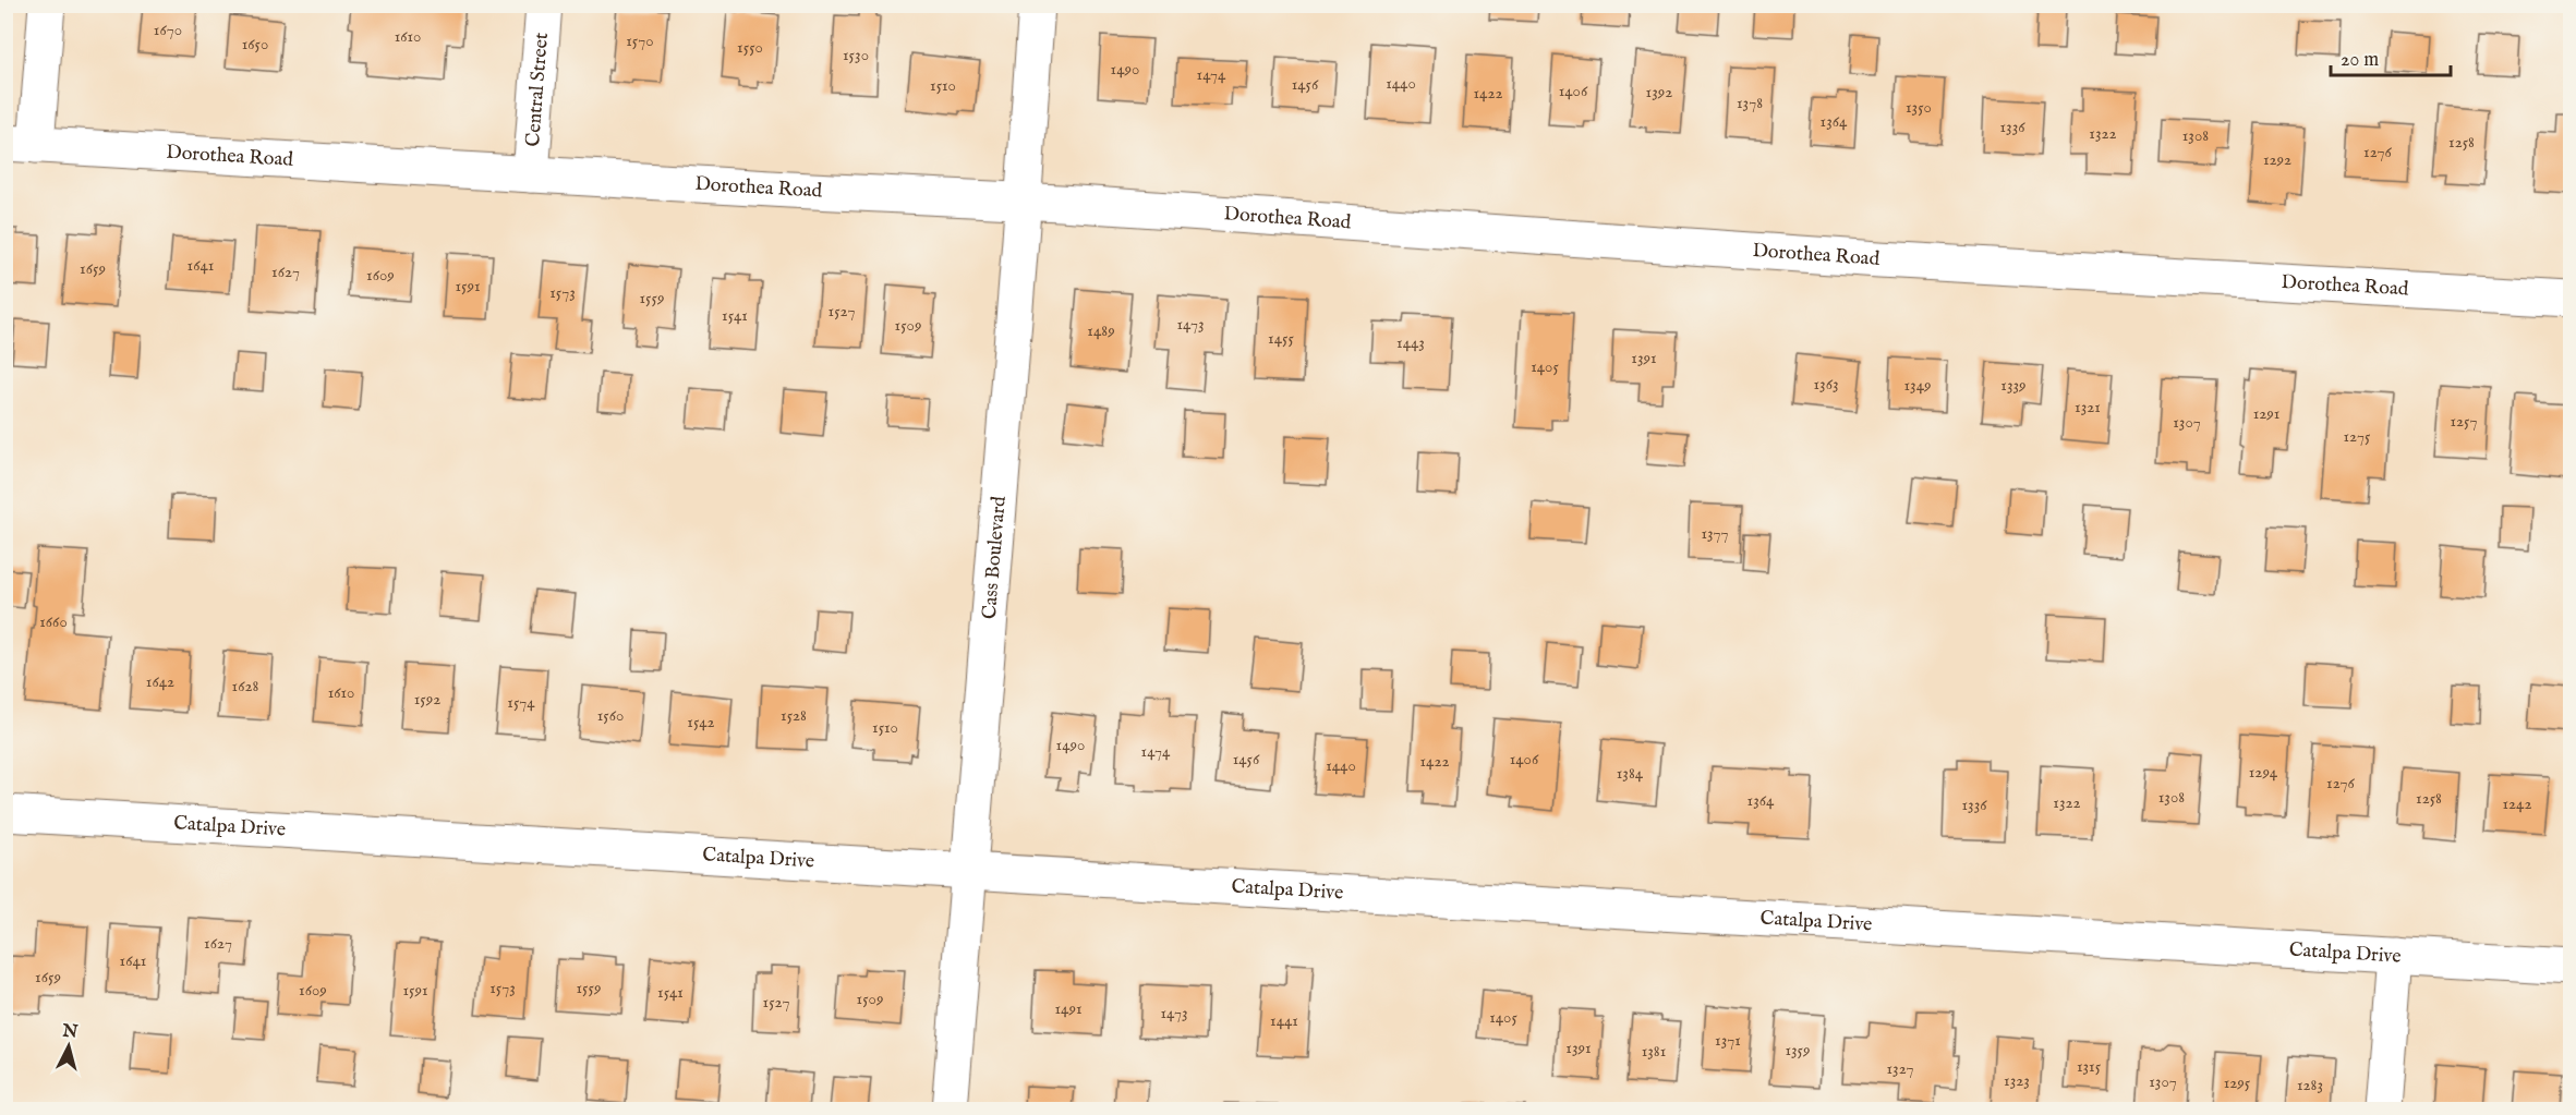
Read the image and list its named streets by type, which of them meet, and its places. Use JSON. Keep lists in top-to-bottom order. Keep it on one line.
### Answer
{"streets":{"street":["Central Street","Dorothea Road","Cass Boulevard","Catalpa Drive"]},"crossings":[["Central Street","Dorothea Road"],["Dorothea Road","Cass Boulevard"],["Cass Boulevard","Catalpa Drive"]],"house_numbers":["1670","1610","1570","1650","1550","1530","1490","1474","1440","1456","1510","1406","1392","1422","1378","1350","1364","1336","1322","1308","1258","1276","1292","1641","1659","1627","1609","1591","1573","1559","1527","1541","1473","1509","1489","1455","1443","1391","1405","1363","1349","1339","1321","1291","1257","1307","1275","1377","1660","1642","1628","1610","1592","1574","1560","1528","1542","1510","1490","1474","1456","1406","1422","1440","1294","1384","1276","1308","1258","1364","1322","1242","1336","1627","1641","1659","1573","1559","1609","1591","1541","1509","1527","1491","1473","1405","1441","1371","1391","1359","1381","1315","1327","1323","1307","1295","1283"],"scale_bar":"20 m","north":"top"}
